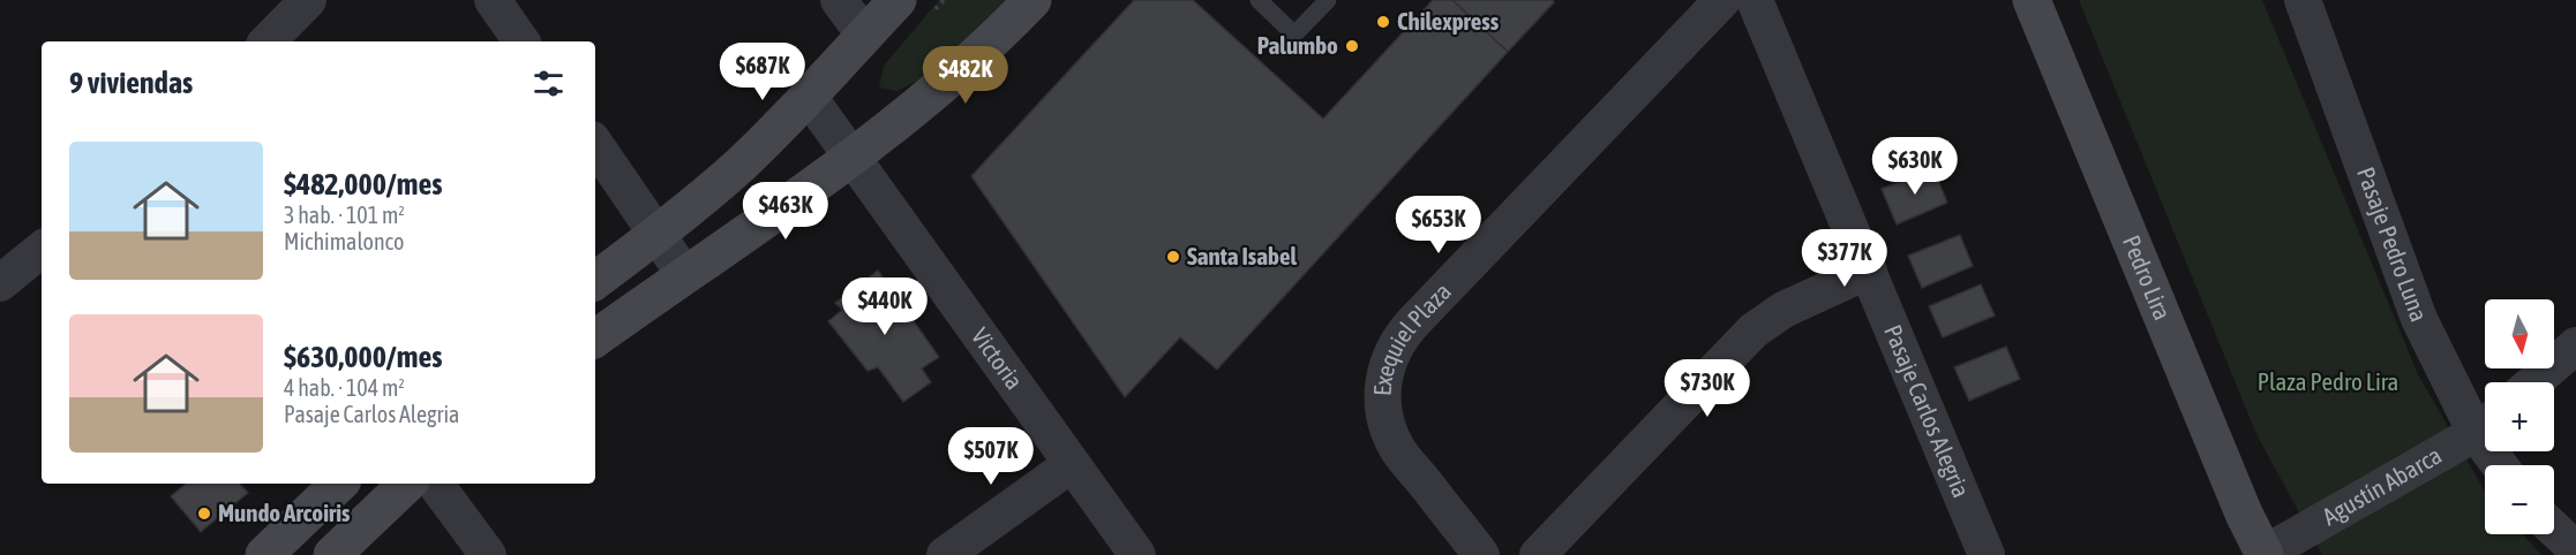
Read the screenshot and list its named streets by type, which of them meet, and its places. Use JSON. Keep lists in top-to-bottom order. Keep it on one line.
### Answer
{"streets":{"main road":["Pedro Lira"],"street":["Pasaje Pedro Luna","Exequiel Plaza","Victoria","Pasaje Carlos Alegria","Agustín Abarca"]},"crossings":[["Pedro Lira","Agustín Abarca"]],"parks":["Plaza Pedro Lira"],"places":["Chilexpress","Palumbo","Santa Isabel","Mundo Arcoiris"],"north":"bottom","page":{"heading":"9 viviendas","price":["$687K","$482K","$630K","$463K","$653K","$377K","$440K","$730K","$507K"],"list":[{"name":"$482,000/mes","note":"3 hab. · 101 m² · Michimalonco"},{"name":"$630,000/mes","note":"4 hab. · 104 m² · Pasaje Carlos Alegria"}],"map_buttons":["+","−"]}}
